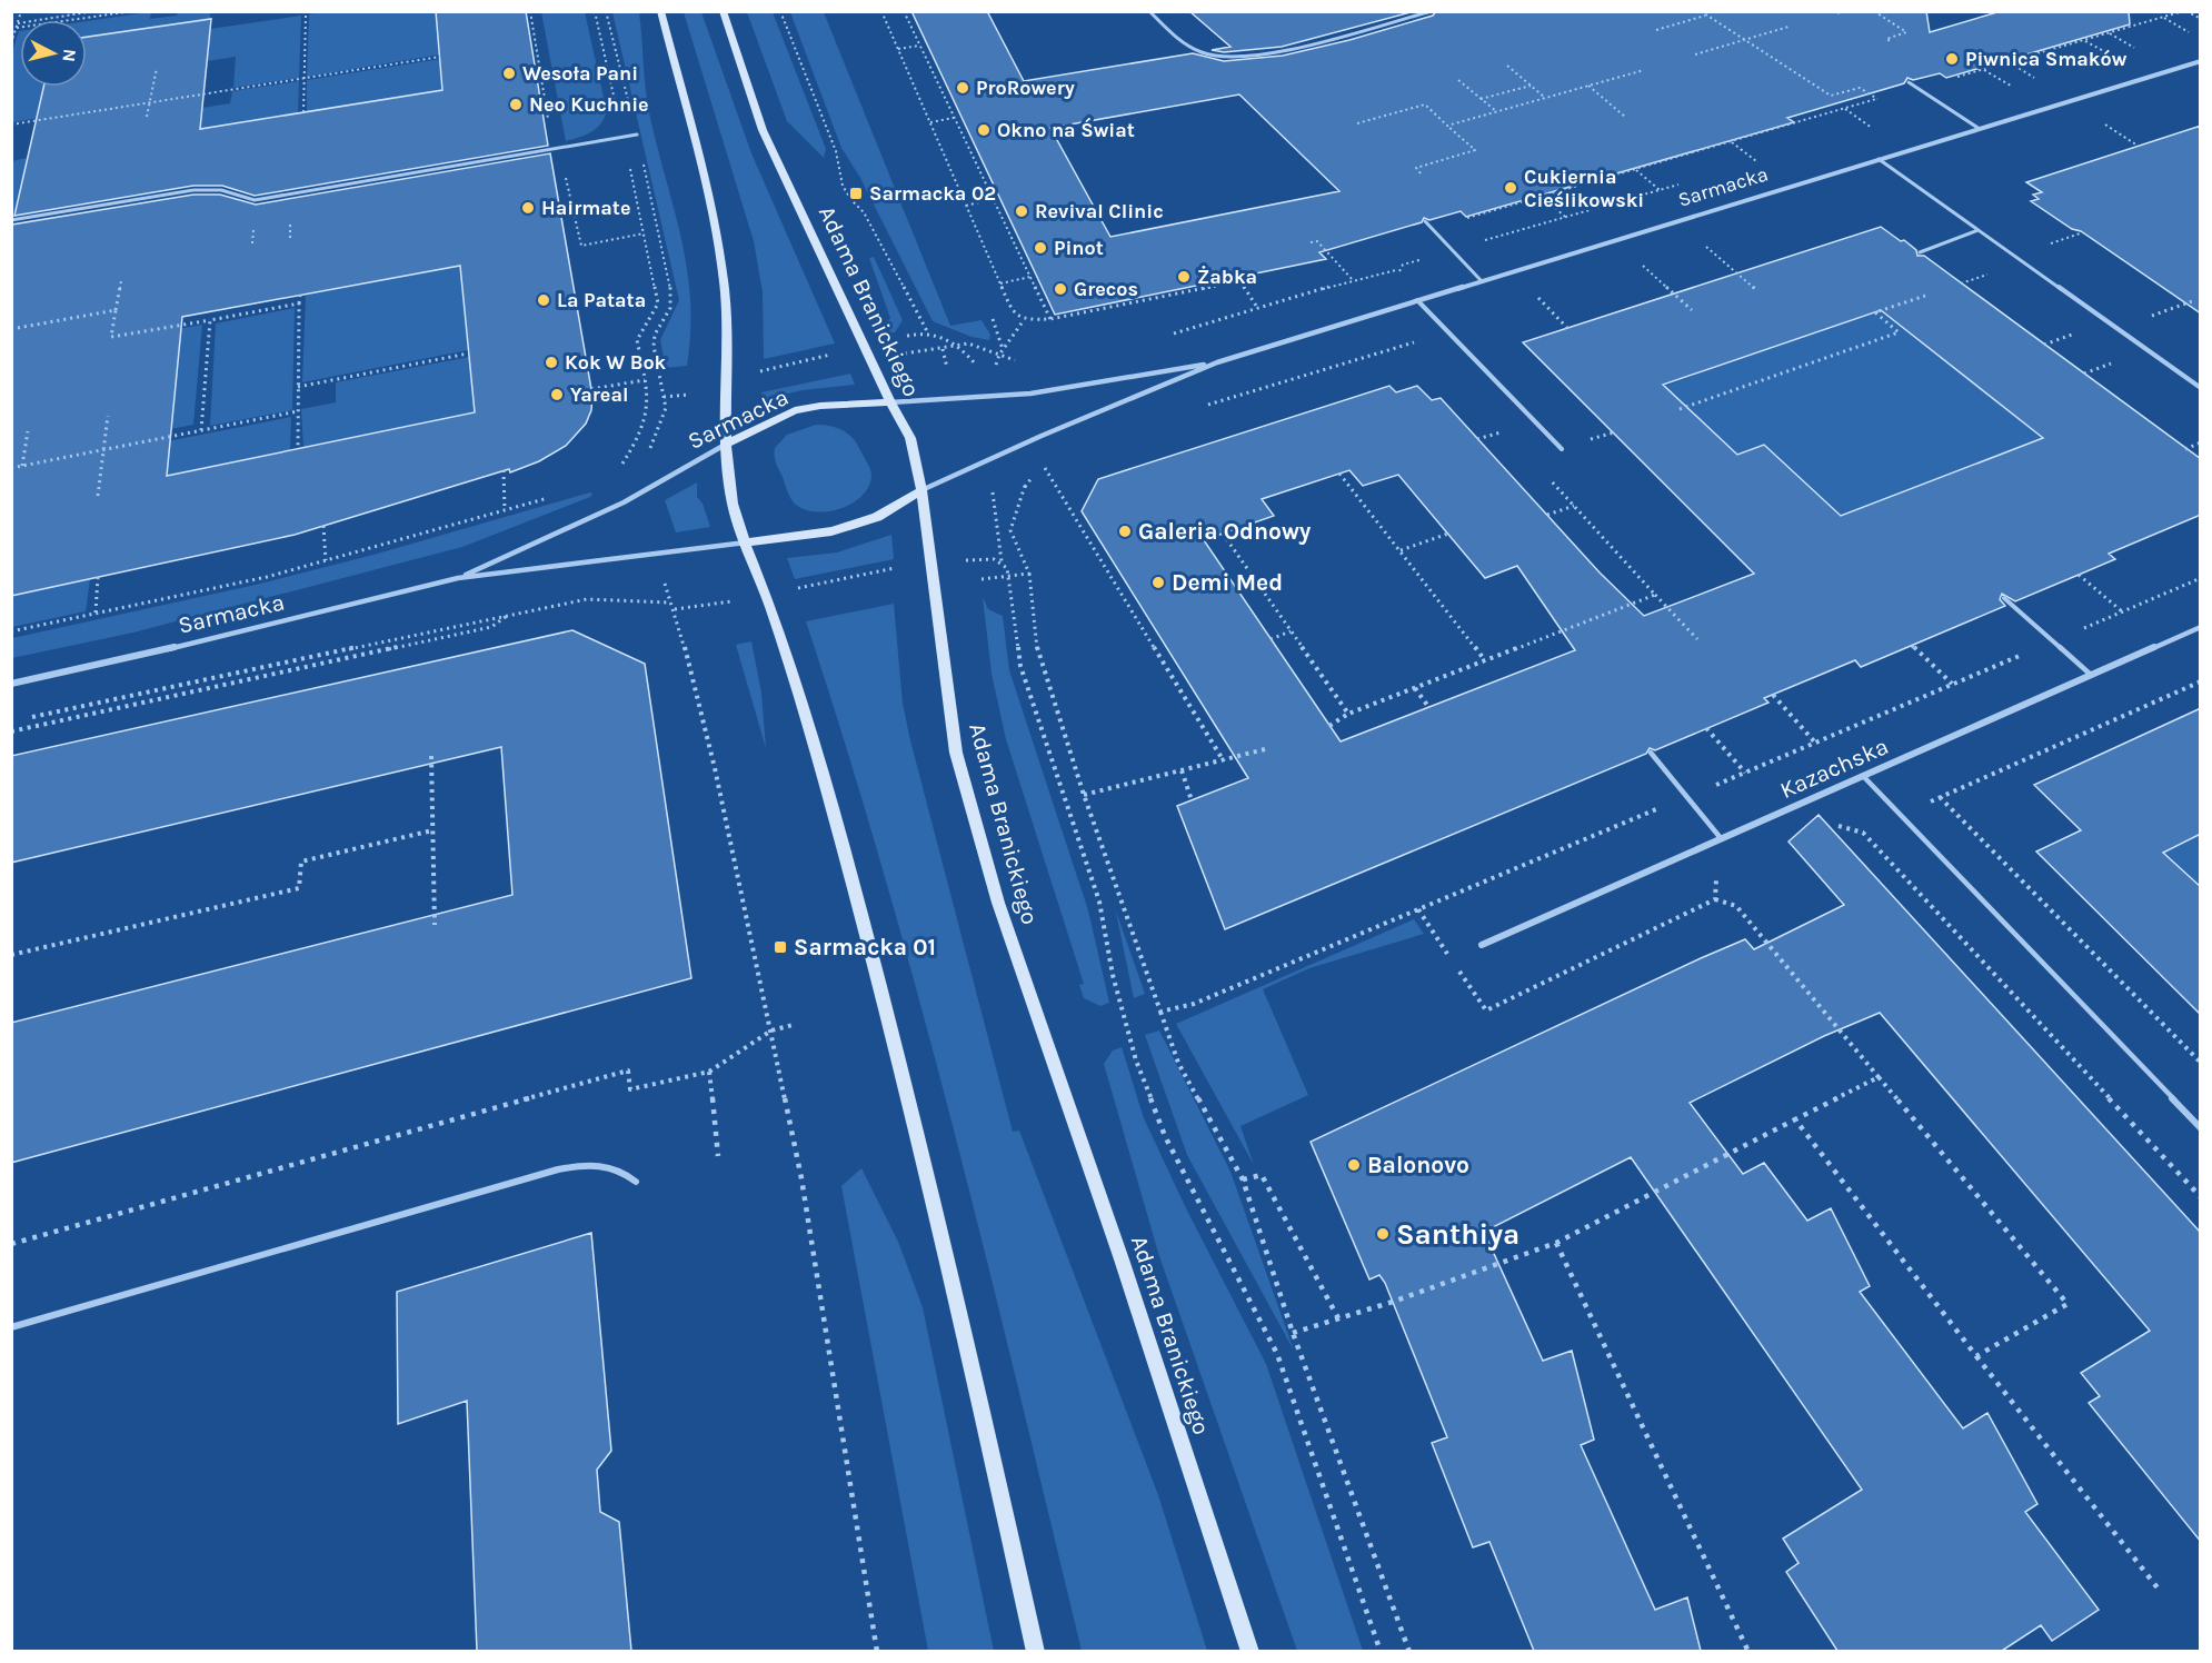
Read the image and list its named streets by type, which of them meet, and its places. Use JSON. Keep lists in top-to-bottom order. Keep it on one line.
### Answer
{"streets":{"main road":["Sarmacka","Adama Branickiego"],"street":["Kazachska"]},"crossings":[["Sarmacka","Adama Branickiego"]],"places":{"other":["Piwnica Smaków","Wesoła Pani","ProRowery","Neo Kuchnie","Okno na Świat","Cukiernia Cieślikowski","Hairmate","Revival Clinic","Pinot","Żabka","Grecos","La Patata","Kok W Bok","Yareal","Galeria Odnowy","Demi Med","Balonovo","Santhiya"],"transit":["Sarmacka 02","Sarmacka 01"]},"north":"right"}
